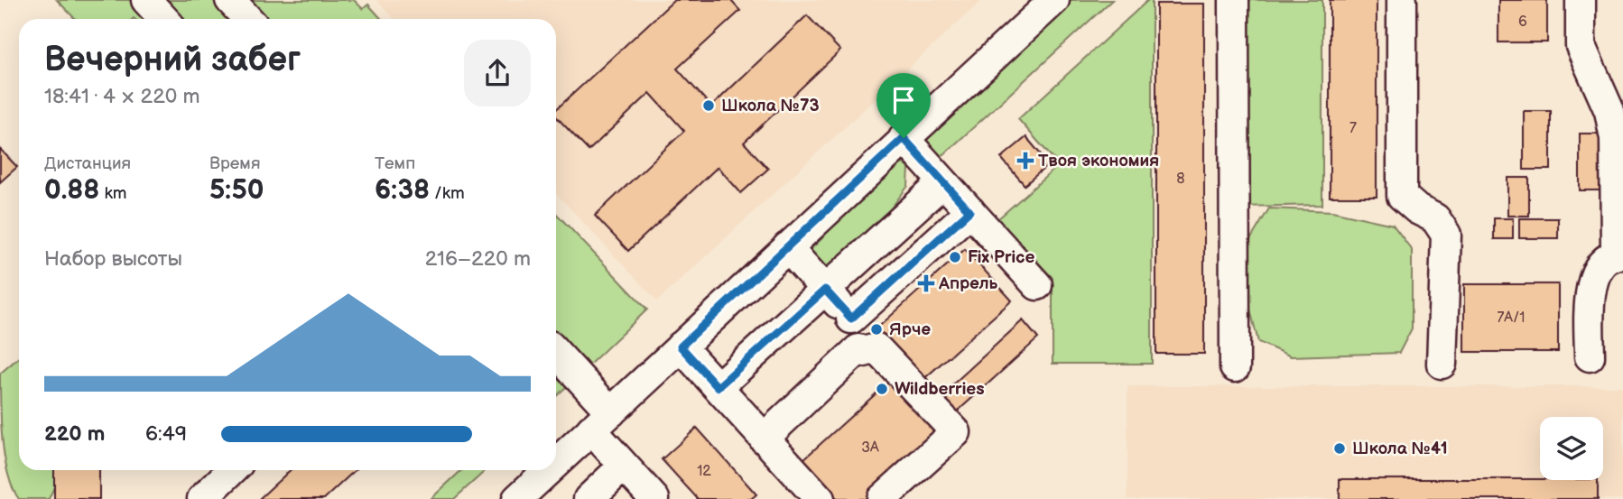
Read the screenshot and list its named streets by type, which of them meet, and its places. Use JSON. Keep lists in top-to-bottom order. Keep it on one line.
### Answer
{"places":{"other":["Школа №73","Fix Price","Ярче","Wildberries","Школа №41"],"health":["Твоя экономия","Апрель"]},"house_numbers":["6","7","8","7А/1","3А","12"],"page":{"heading":["Вечерний забег","18:41 · 4 × 220 m"],"stats":[["Дистанция","0.88 km"],["Время","5:50"],["Темп","6:38 /km"]],"chart":["Набор высоты","216–220 m"],"list":[{"name":"220 m","note":"6:49"}]}}
